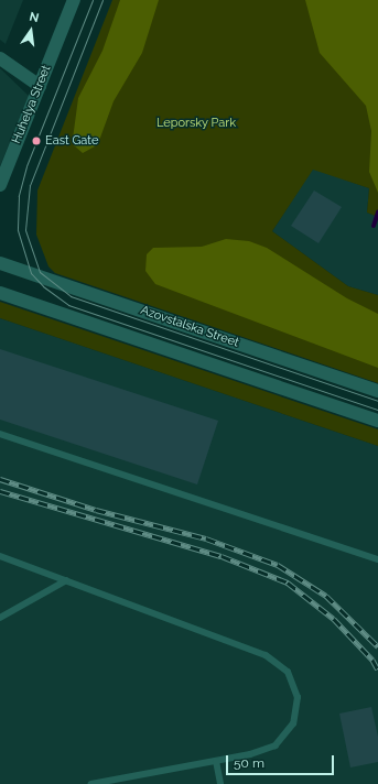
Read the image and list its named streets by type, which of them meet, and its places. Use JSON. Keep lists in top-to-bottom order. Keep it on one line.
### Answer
{"streets":{"street":["Huhelya Street","Azovstalska Street"]},"parks":["Leporsky Park"],"places":["East Gate"],"scale_bar":"50 m","north":"top"}
